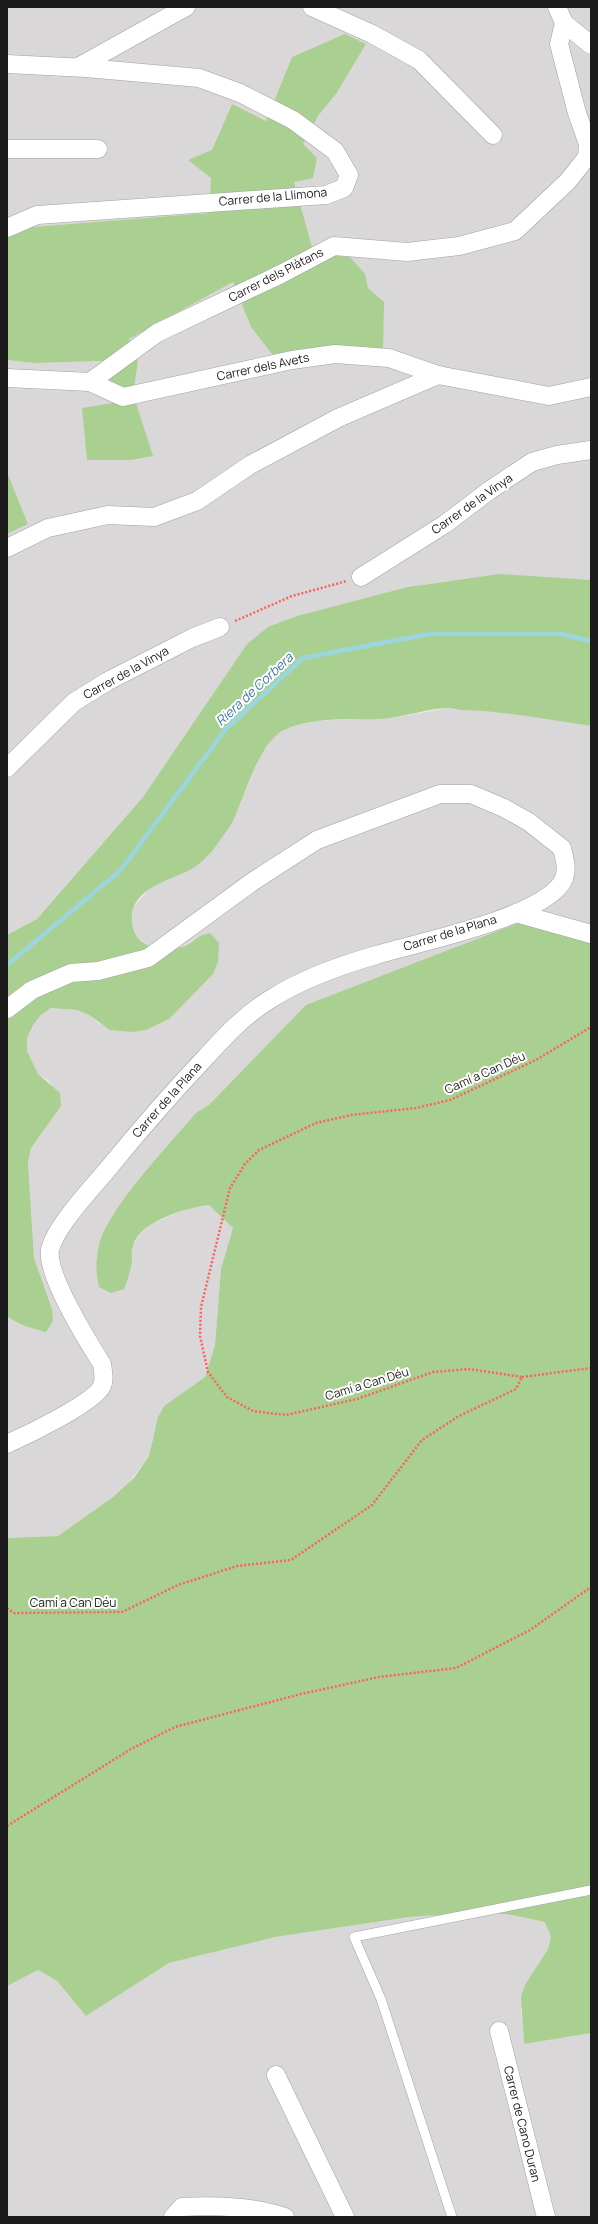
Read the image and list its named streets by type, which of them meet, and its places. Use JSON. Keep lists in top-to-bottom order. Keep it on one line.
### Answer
{"streets":{"street":["Carrer de la Llimona","Carrer dels Plàtans","Carrer dels Avets","Carrer de la Vinya","Carrer de la Plana","Carrer de Cano Duran"],"path":["Camí a Can Déu"]},"crossings":[["Carrer dels Plàtans","Carrer dels Avets"]],"water":["Riera de Corbera"]}
